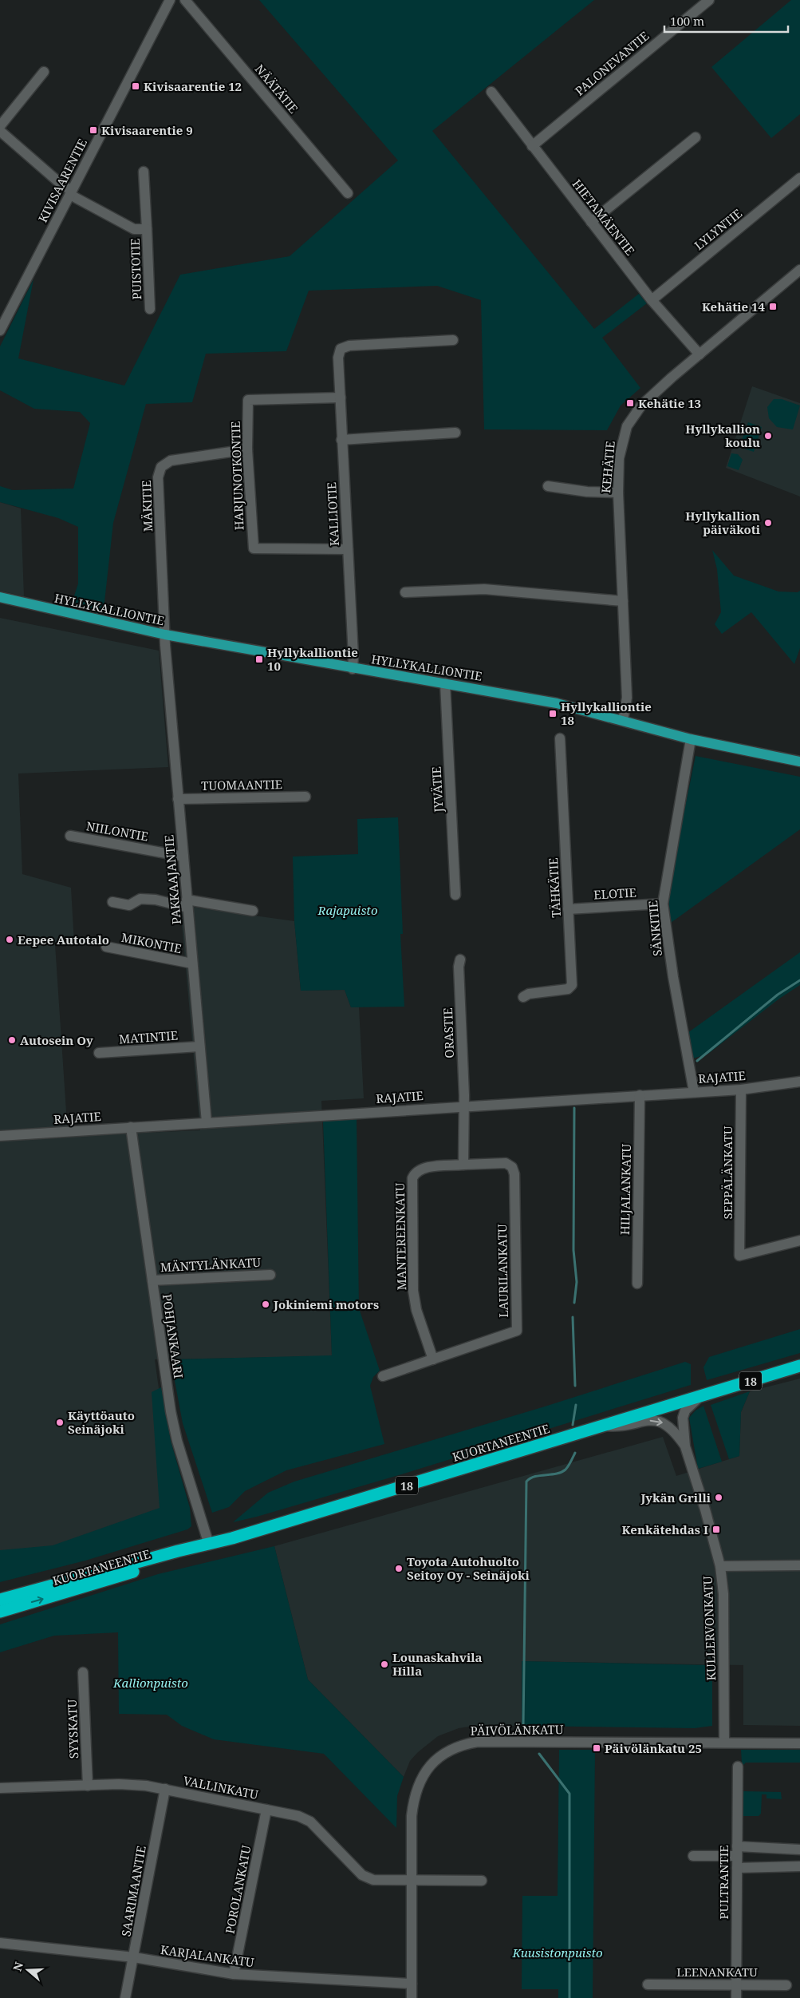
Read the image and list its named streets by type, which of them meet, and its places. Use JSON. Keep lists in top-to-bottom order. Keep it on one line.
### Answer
{"streets":{"highway":["18","KUORTANEENTIE"],"main road":["HYLLYKALLIONTIE"],"street":["PALONEVANTIE","NÄÄTÄTIE","KIVISAARENTIE","HIETAMÄENTIE","LYLYNTIE","PUISTOTIE","KEHÄTIE","HARJUNOTKONTIE","MÄKITIE","KALLIOTIE","TUOMAANTIE","JYVÄTIE","NIILONTIE","PAKKAAJANTIE","TÄHKÄTIE","ELOTIE","SÄNKITIE","MIKONTIE","ORASTIE","MATINTIE","RAJATIE","SEPPÄLÄNKATU","HILJALANKATU","MANTEREENKATU","MÄNTYLÄNKATU","LAURILANKATU","POHJANKAARI","KULLERVONKATU","SYYSKATU","PÄIVÖLÄNKATU","VALLINKATU","PULTRANTIE","POROLANKATU","SAARIMAANTIE","KARJALANKATU","LEENANKATU"]},"crossings":[["PALONEVANTIE","HIETAMÄENTIE"],["KIVISAARENTIE","PUISTOTIE"],["HIETAMÄENTIE","LYLYNTIE"],["HIETAMÄENTIE","KEHÄTIE"],["KEHÄTIE","HYLLYKALLIONTIE"],["HARJUNOTKONTIE","MÄKITIE"],["HARJUNOTKONTIE","KALLIOTIE"],["MÄKITIE","HYLLYKALLIONTIE"],["MÄKITIE","PAKKAAJANTIE"],["KALLIOTIE","HYLLYKALLIONTIE"],["HYLLYKALLIONTIE","JYVÄTIE"],["HYLLYKALLIONTIE","PAKKAAJANTIE"],["HYLLYKALLIONTIE","SÄNKITIE"],["TUOMAANTIE","PAKKAAJANTIE"],["NIILONTIE","PAKKAAJANTIE"],["PAKKAAJANTIE","MIKONTIE"],["PAKKAAJANTIE","MATINTIE"],["PAKKAAJANTIE","RAJATIE"],["TÄHKÄTIE","ELOTIE"],["ELOTIE","SÄNKITIE"],["SÄNKITIE","RAJATIE"],["ORASTIE","RAJATIE"],["RAJATIE","SEPPÄLÄNKATU"],["RAJATIE","HILJALANKATU"],["RAJATIE","POHJANKAARI"],["MANTEREENKATU","LAURILANKATU"],["MÄNTYLÄNKATU","POHJANKAARI"],["POHJANKAARI","KUORTANEENTIE"],["KUORTANEENTIE","KULLERVONKATU"],["KULLERVONKATU","PÄIVÖLÄNKATU"],["SYYSKATU","VALLINKATU"],["PÄIVÖLÄNKATU","VALLINKATU"],["PÄIVÖLÄNKATU","KARJALANKATU"],["VALLINKATU","POROLANKATU"],["VALLINKATU","SAARIMAANTIE"],["PULTRANTIE","LEENANKATU"],["POROLANKATU","KARJALANKATU"],["SAARIMAANTIE","KARJALANKATU"]],"parks":["Rajapuisto","Kallionpuisto","Kuusistonpuisto"],"places":{"transit":["Kivisaarentie 12","Kivisaarentie 9","Kehätie 14","Kehätie 13","Hyllykalliontie 10","Hyllykalliontie 18","Kenkätehdas I","Päivölänkatu 25"],"other":["Hyllykallion koulu","Hyllykallion päiväkoti","Eepee Autotalo","Autosein Oy","Jokiniemi motors","Käyttöauto Seinäjoki","Jykän Grilli","Toyota Autohuolto Seitoy Oy - Seinäjoki","Lounaskahvila Hilla"]},"scale_bar":"100 m","north":"left"}
